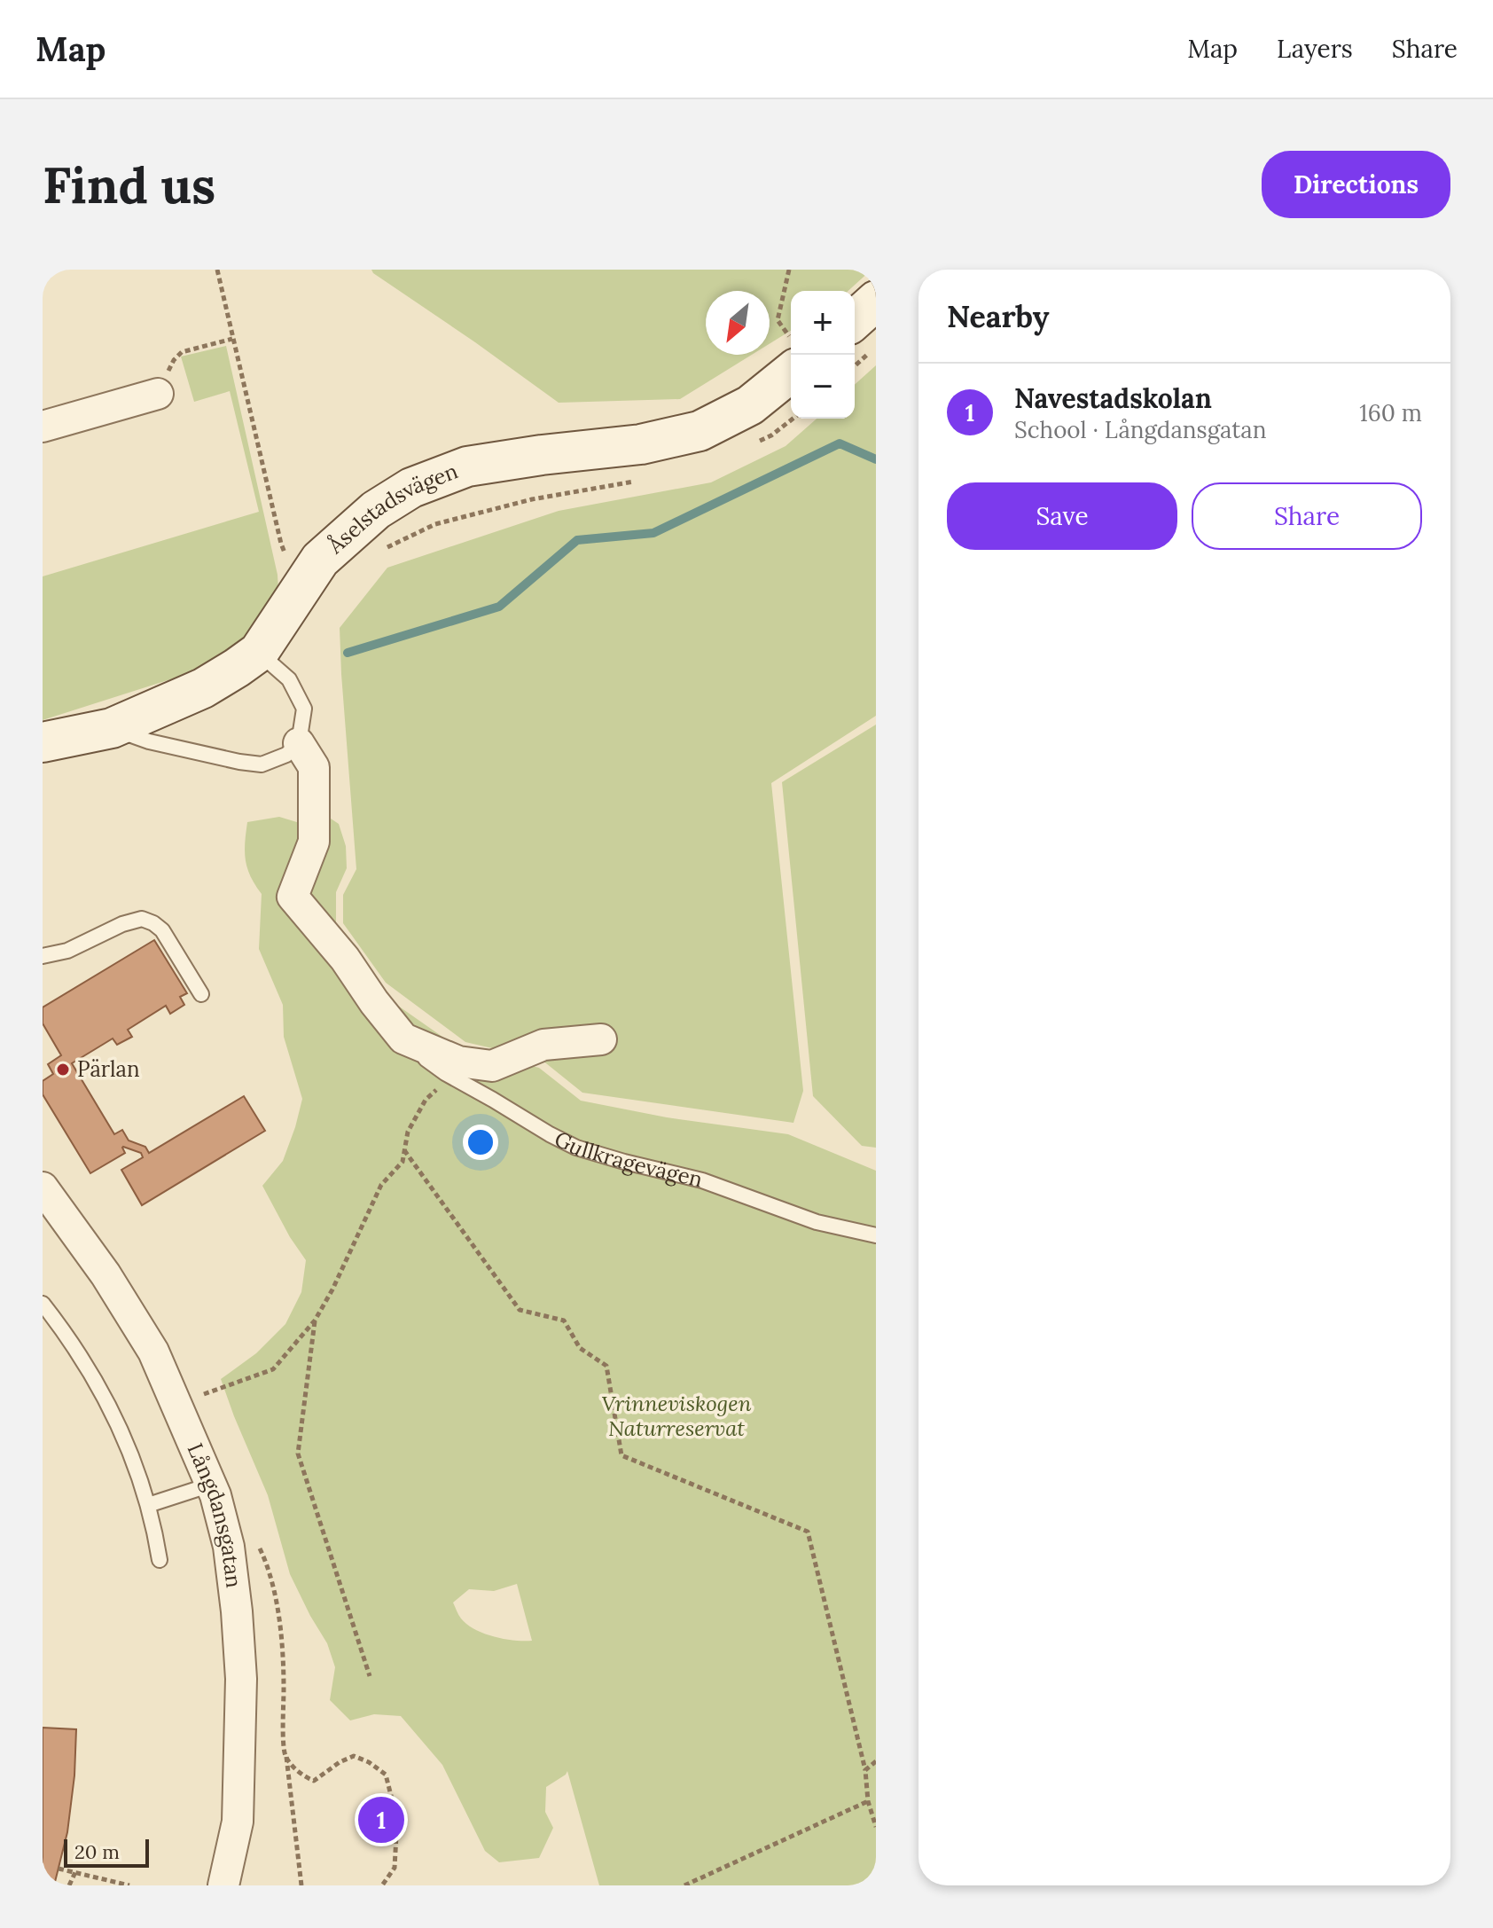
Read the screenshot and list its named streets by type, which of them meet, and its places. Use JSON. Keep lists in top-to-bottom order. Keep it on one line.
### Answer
{"streets":{"street":["Åselstadsvägen","Gullkragevägen","Långdansgatan"]},"parks":["Vrinneviskogen Naturreservat"],"places":["Pärlan"],"scale_bar":"20 m","north":"bottom left","page":{"header":"Map","nav":["Map","Layers","Share"],"buttons":["Directions",["Save","Share"]],"title":"Find us","heading":"Nearby","map_buttons":["+","−"],"list":[{"mark":"1","name":"Navestadskolan","note":"School · Långdansgatan","value":"160 m"}],"pins":"1","scale":"20 m"}}
